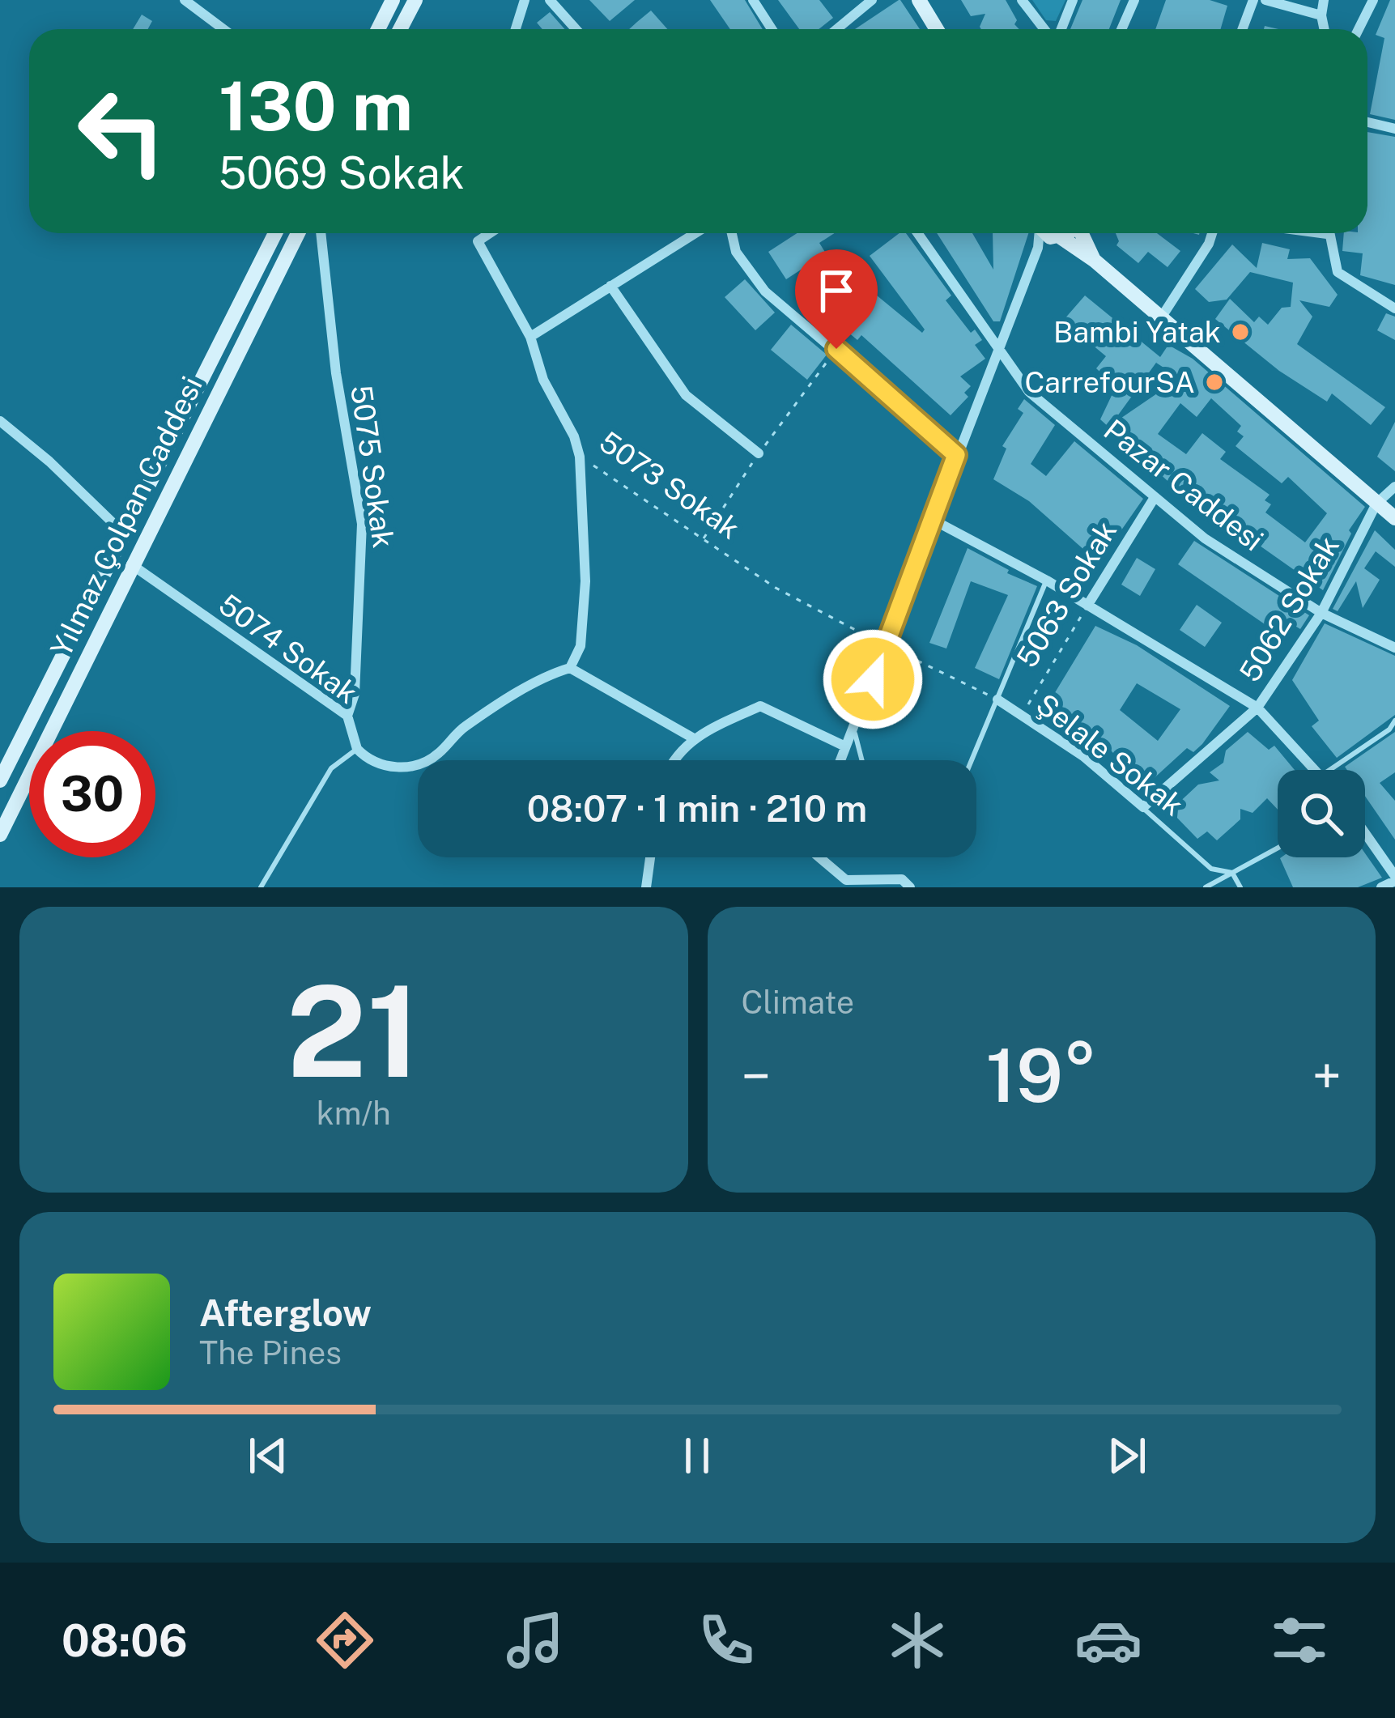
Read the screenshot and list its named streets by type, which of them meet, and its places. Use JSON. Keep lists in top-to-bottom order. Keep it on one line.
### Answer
{"streets":{"main road":["Yılmaz Çolpan Caddesi"],"street":["5075 Sokak","5073 Sokak","Pazar Caddesi","5063 Sokak","5062 Sokak","5074 Sokak","Şelale Sokak"]},"crossings":[["5075 Sokak","5074 Sokak"],["5073 Sokak","Şelale Sokak"],["Pazar Caddesi","5063 Sokak"],["Pazar Caddesi","5062 Sokak"],["Yılmaz Çolpan Caddesi","5074 Sokak"],["5063 Sokak","Şelale Sokak"],["5062 Sokak","Şelale Sokak"]],"places":["Bambi Yatak","CarrefourSA"],"page":{"turn":["130 m","5069 Sokak"],"limit":"30","trip":"08:07 · 1 min · 210 m","tile":[["21","km/h"],"Climate"],"heat":["−","19°","+"],"song":["Afterglow","The Pines"],"tabs":"08:06"}}
